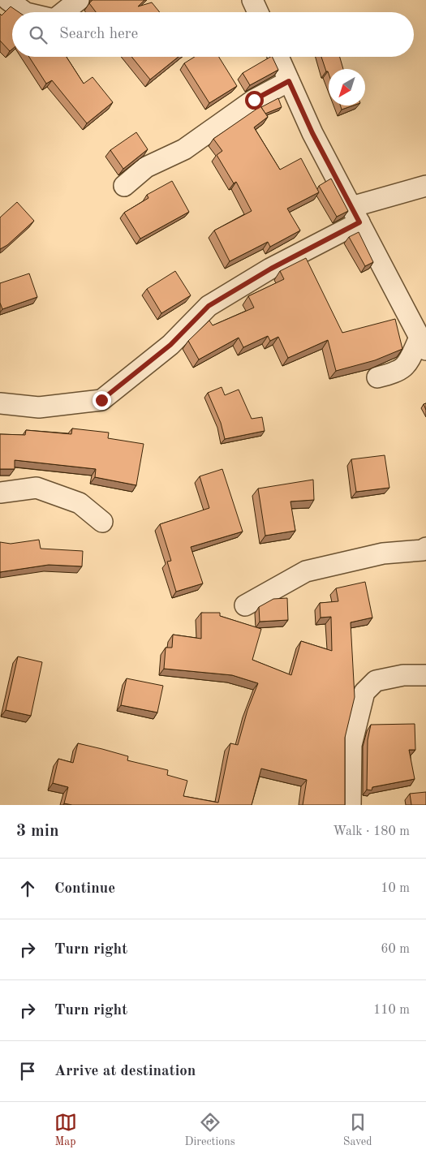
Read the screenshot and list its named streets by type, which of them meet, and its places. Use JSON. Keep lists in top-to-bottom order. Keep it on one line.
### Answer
{"north":"bottom left","page":{"search":"Search here","heading":["3 min","Walk · 180 m"],"list":[["Continue","10 m"],["Turn right","60 m"],["Turn right","110 m"],"Arrive at destination"],"nav":["Map","Directions","Saved"]}}
